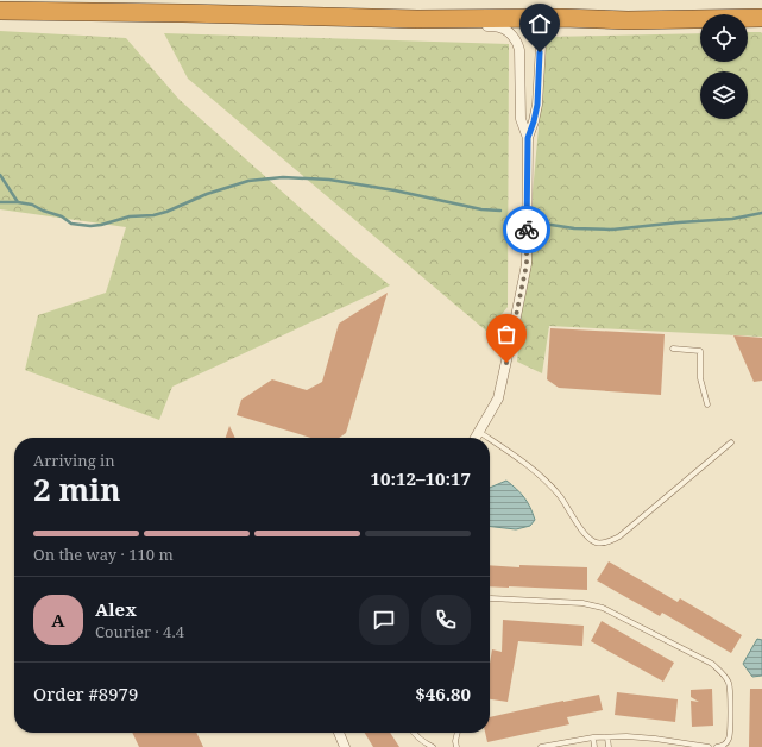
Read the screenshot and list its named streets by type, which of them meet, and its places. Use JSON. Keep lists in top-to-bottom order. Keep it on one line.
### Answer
{"page":{"heading":["2 min","Arriving in","10:12–10:17"],"panel":["Alex","Courier · 4.4","Order #8979","$46.80"],"bar":"On the way · 110 m","round":"A"}}
